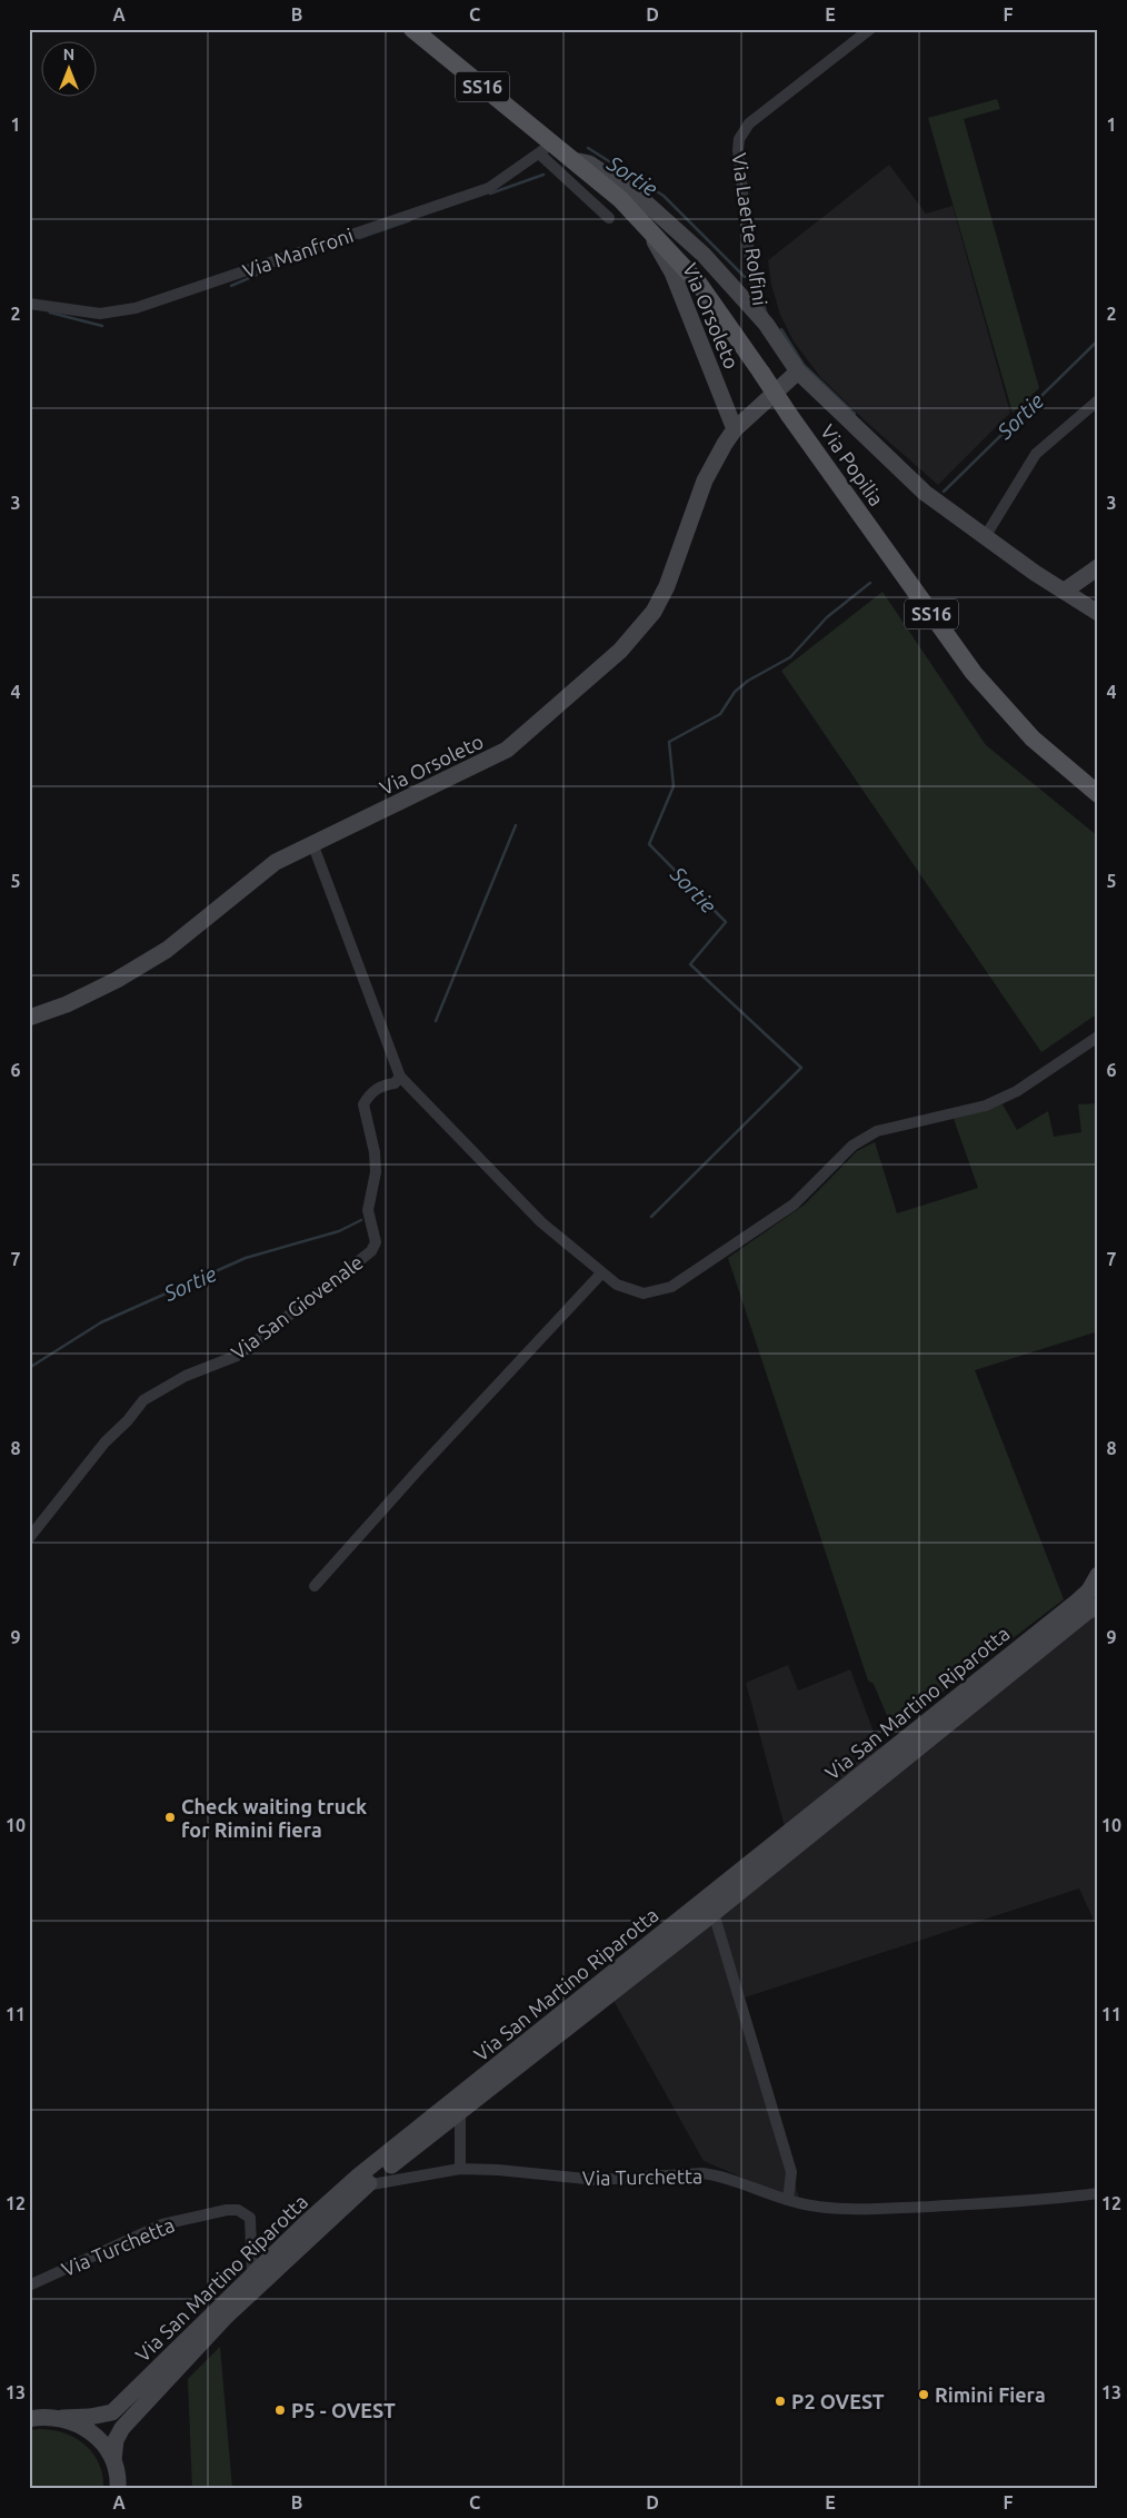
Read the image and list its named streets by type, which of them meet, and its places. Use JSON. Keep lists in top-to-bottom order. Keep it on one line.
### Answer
{"streets":{"main road":["SS16","Via Popilia"],"street":["Via Laerte Rolfini","Via Manfroni","Via Orsoleto","Via San Giovenale","Via San Martino Riparotta","Via Turchetta"]},"crossings":[["Via Laerte Rolfini","Via Popilia"],["Via Manfroni","Via Popilia"],["Via Orsoleto","Via Popilia"],["Via San Martino Riparotta","Via Turchetta"]],"water":["Sortie"],"places":["Check waiting truck for Rimini fiera","Rimini Fiera","P2 OVEST","P5 - OVEST"],"north":"top","grid":{"columns":["A","B","C","D","E","F"],"rows":["1","2","3","4","5","6","7","8","9","10","11","12","13"]}}
